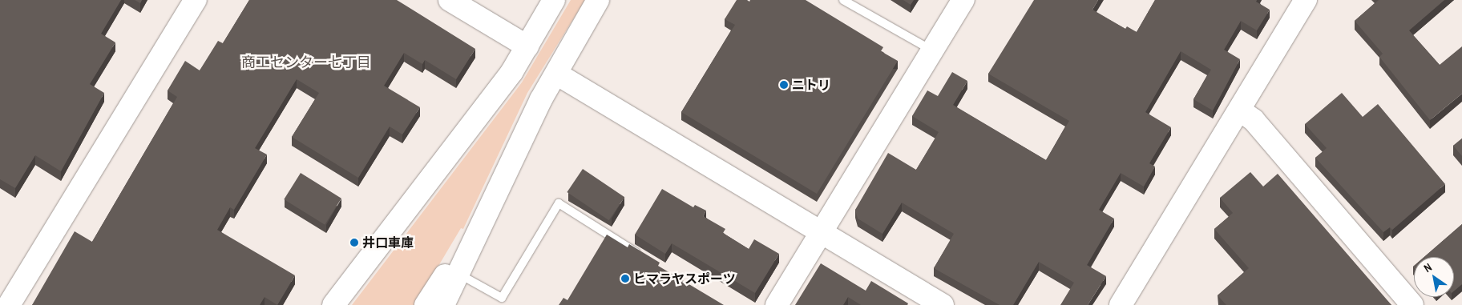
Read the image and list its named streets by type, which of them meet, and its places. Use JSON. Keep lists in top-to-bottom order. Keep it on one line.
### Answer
{"districts":["商工センター七丁目"],"places":["ニトリ","井口車庫","ヒマラヤスポーツ"],"north":"top left"}
